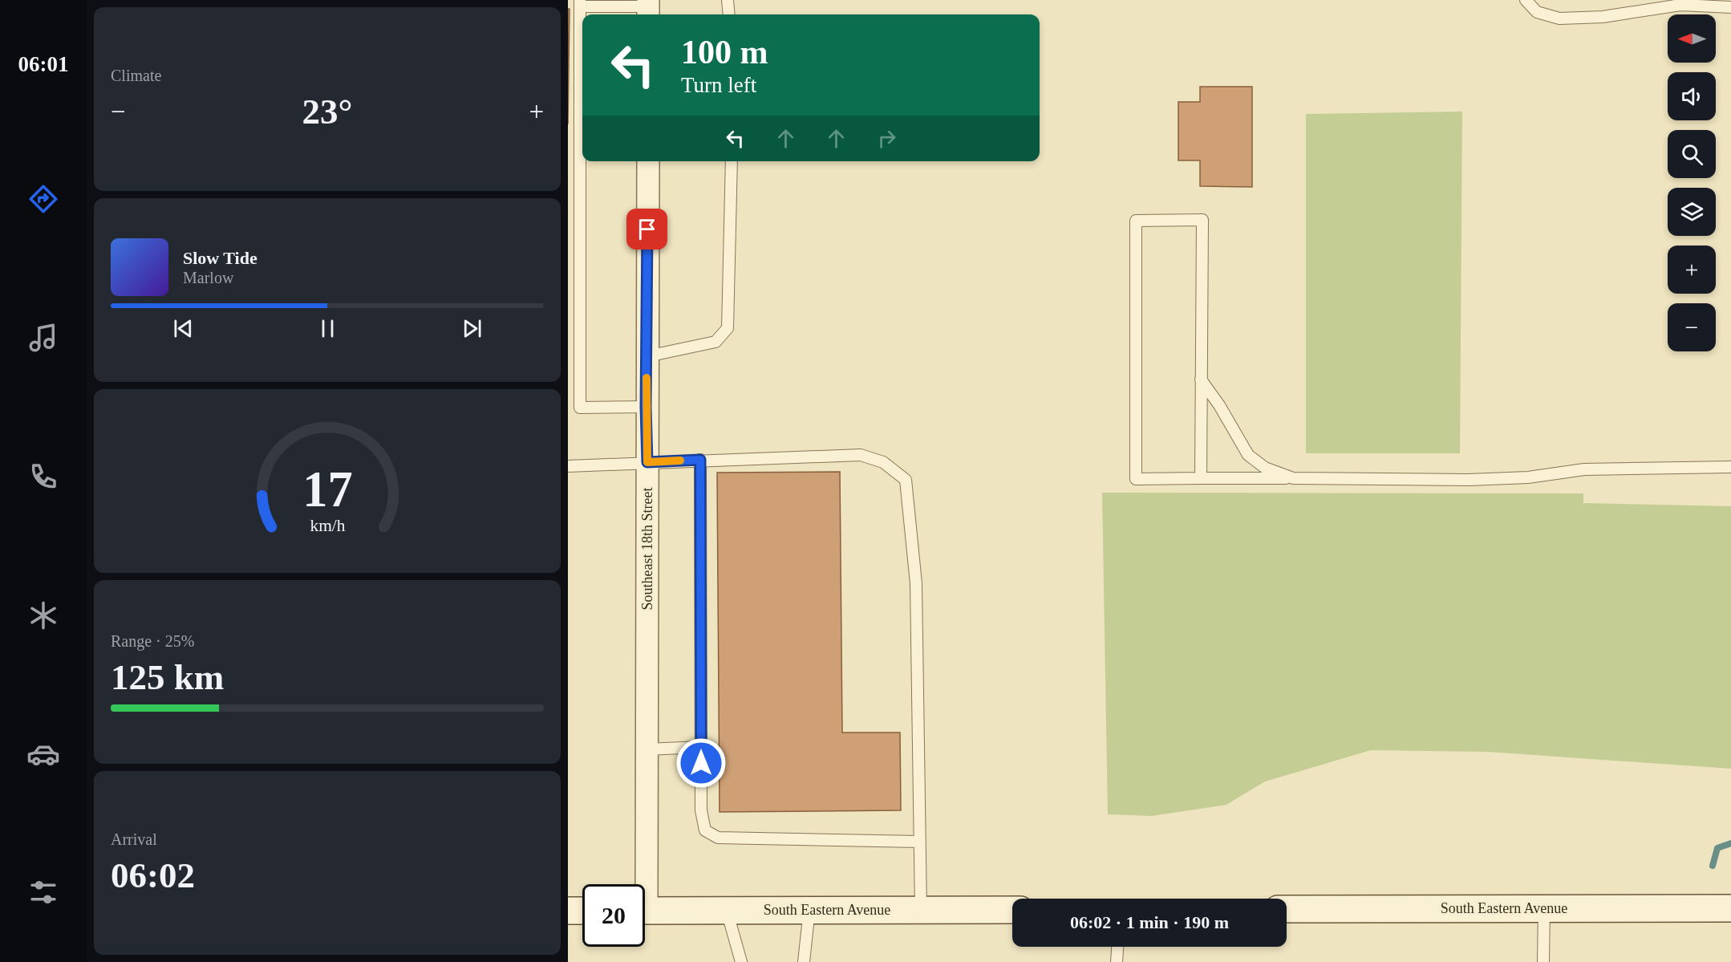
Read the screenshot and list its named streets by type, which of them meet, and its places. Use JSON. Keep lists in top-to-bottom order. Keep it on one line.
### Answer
{"streets":{"main road":["South Eastern Avenue"],"street":["Southeast 18th Street"]},"north":"left","page":{"tabs":"06:01","tile":["Climate",["Range · 25%","125 km"],["Arrival","06:02"]],"map_buttons":["+","−"],"turn":["100 m","Turn left"],"heat":["−","23°","+"],"song":["Slow Tide","Marlow"],"limit":"20","trip":"06:02 · 1 min · 190 m","gauge":["17","km/h"]}}
